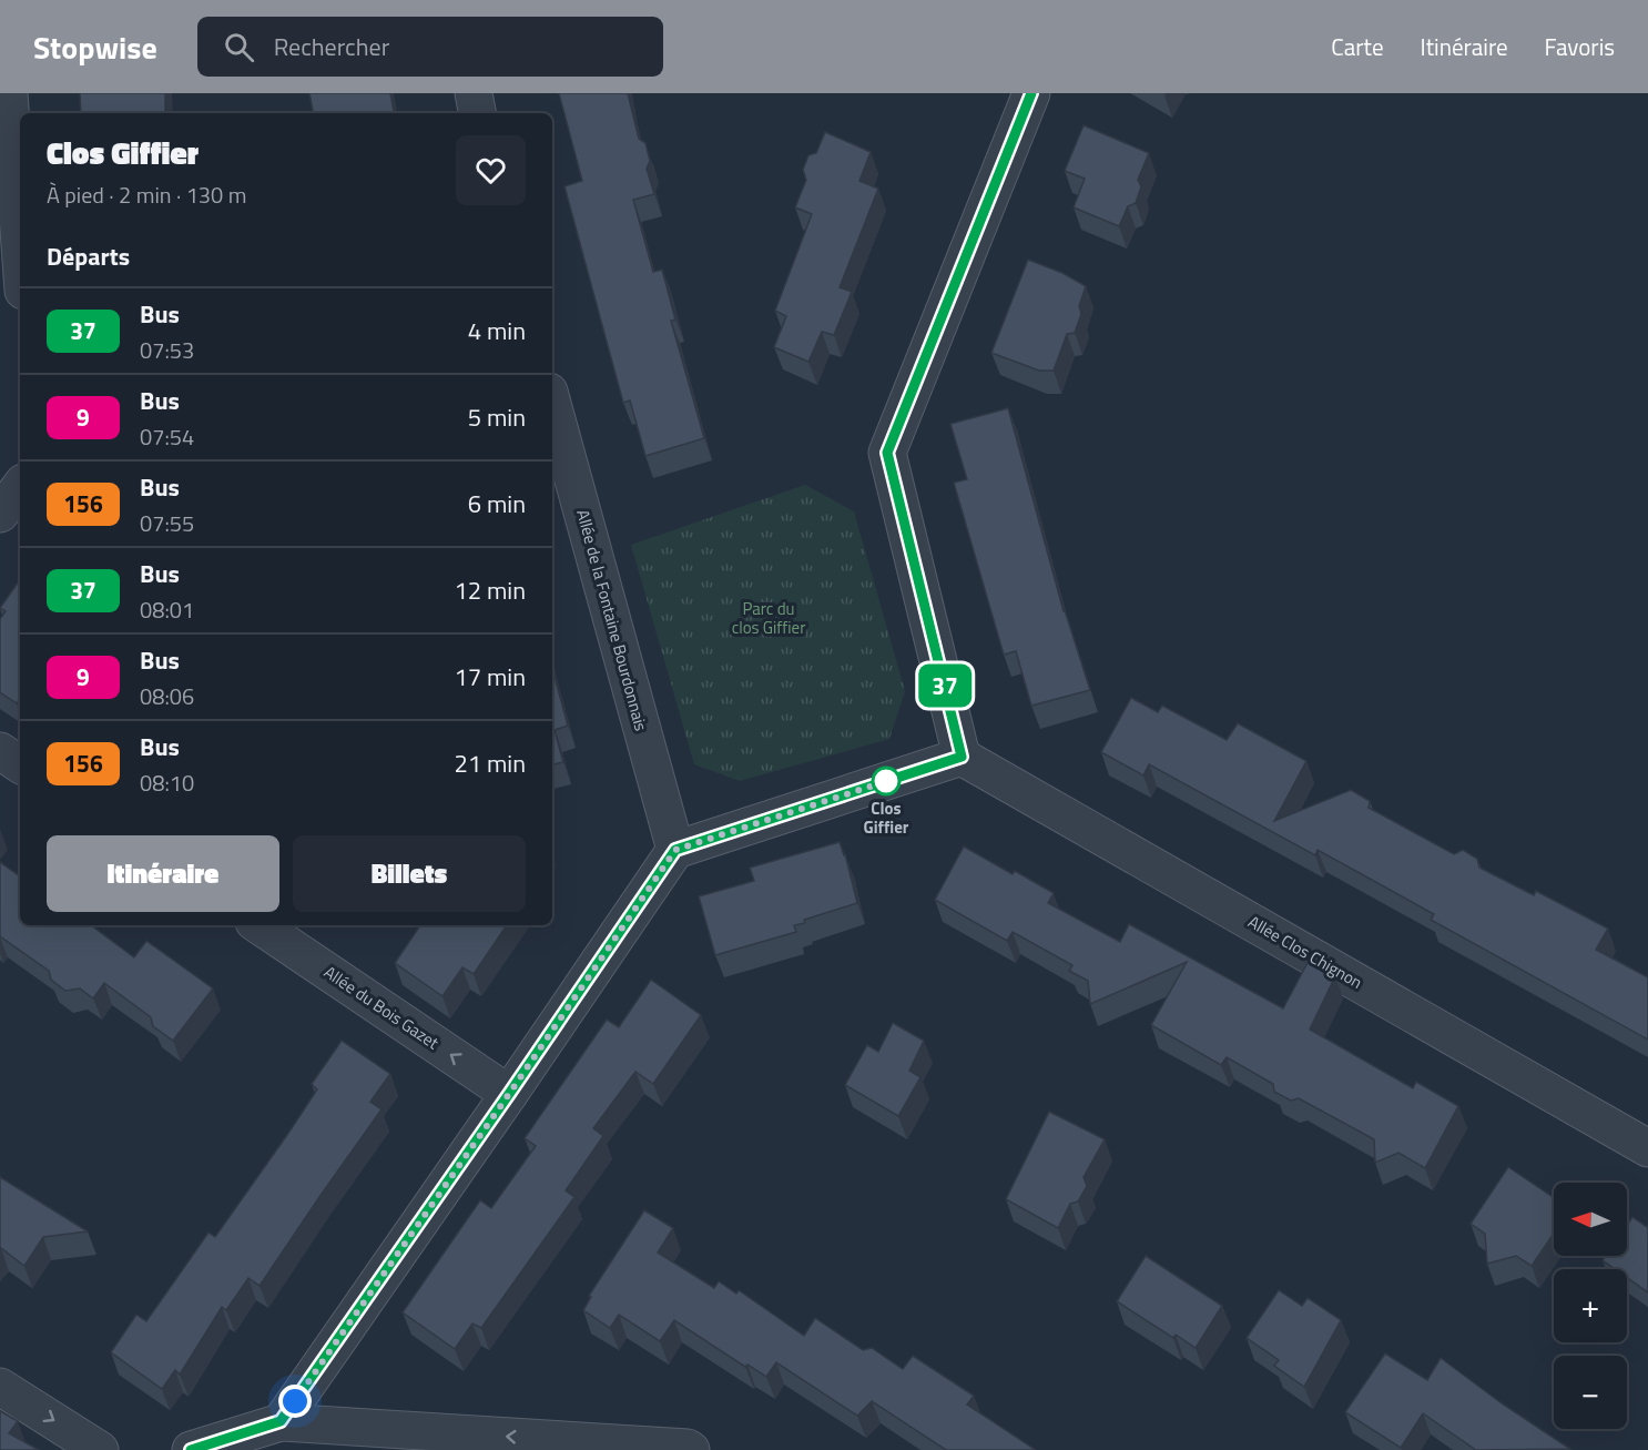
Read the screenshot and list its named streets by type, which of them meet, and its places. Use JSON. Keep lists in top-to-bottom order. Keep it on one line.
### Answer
{"streets":{"street":["Allée de la Fontaine Bourdonnais","Allée Clos Chignon","Allée du Bois Gazet"]},"one_way":["Allée du Bois Gazet"],"parks":["Parc du clos Giffier"],"places":["Clos Giffier"],"lines":["bus line 37"],"north":"left","page":{"header":"Stopwise","search":"Rechercher","nav":["Carte","Itinéraire","Favoris"],"on_map":"37","heading":[["Clos Giffier","À pied · 2 min · 130 m"],"Départs"],"list":[{"mark":"37","name":"Bus","note":"07:53","value":"4 min"},{"mark":"9","name":"Bus","note":"07:54","value":"5 min"},{"mark":"156","name":"Bus","note":"07:55","value":"6 min"},{"mark":"37","name":"Bus","note":"08:01","value":"12 min"},{"mark":"9","name":"Bus","note":"08:06","value":"17 min"},{"mark":"156","name":"Bus","note":"08:10","value":"21 min"}],"buttons":["Itinéraire","Billets"],"map_buttons":["+","−"]}}
